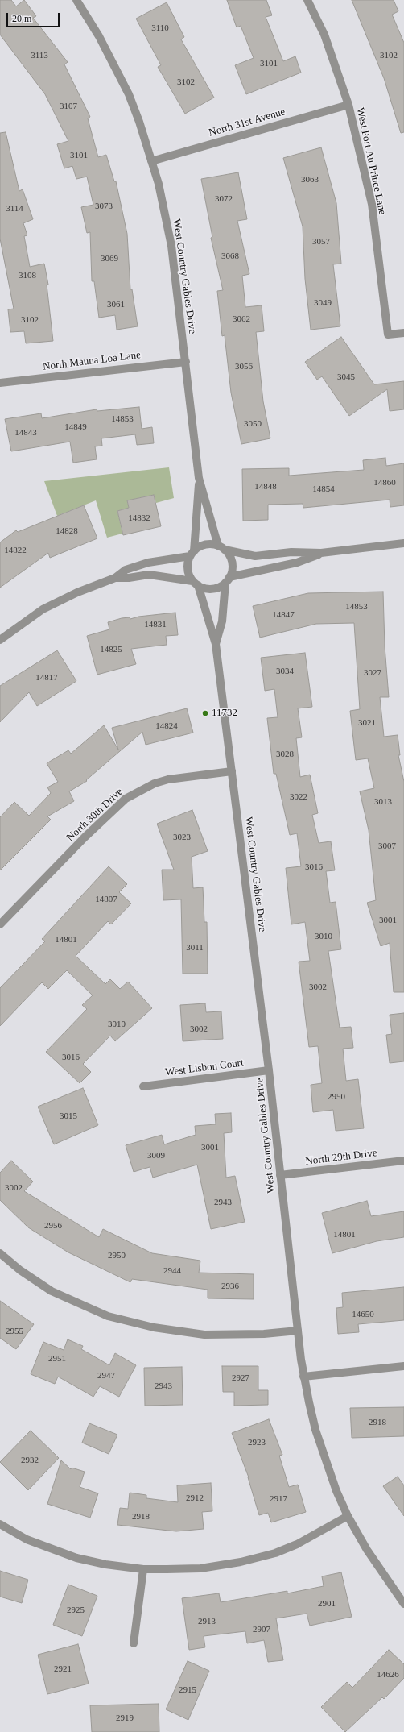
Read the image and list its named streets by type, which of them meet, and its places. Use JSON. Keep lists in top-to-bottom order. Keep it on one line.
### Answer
{"streets":{"street":["North 31st Avenue","West Port Au Prince Lane","West Country Gables Drive","North Mauna Loa Lane","North 30th Drive","West Lisbon Court","North 29th Drive"]},"crossings":[["North 31st Avenue","West Port Au Prince Lane"],["North 31st Avenue","West Country Gables Drive"],["West Country Gables Drive","North Mauna Loa Lane"],["West Country Gables Drive","North 30th Drive"],["West Country Gables Drive","West Lisbon Court"],["West Country Gables Drive","North 29th Drive"]],"places":["11732"],"house_numbers":["3110","3113","3102","3101","3102","3107","3101","3063","3072","3073","3114","3057","3068","3069","3108","3049","3061","3062","3102","3056","3045","14853","3050","14849","14843","14860","14848","14854","14832","14828","14822","14853","14847","14831","14825","3034","3027","14817","3021","14824","3028","3022","3013","3023","3007","3016","14807","3001","3010","14801","3011","3002","3010","3002","3016","2950","3015","3001","3009","3002","2943","2956","14801","2950","2944","2936","14650","2955","2951","2947","2927","2943","2918","2923","2932","2912","2917","2918","2901","2925","2913","2907","2921","14626","2915","2919"],"scale_bar":"20 m"}
